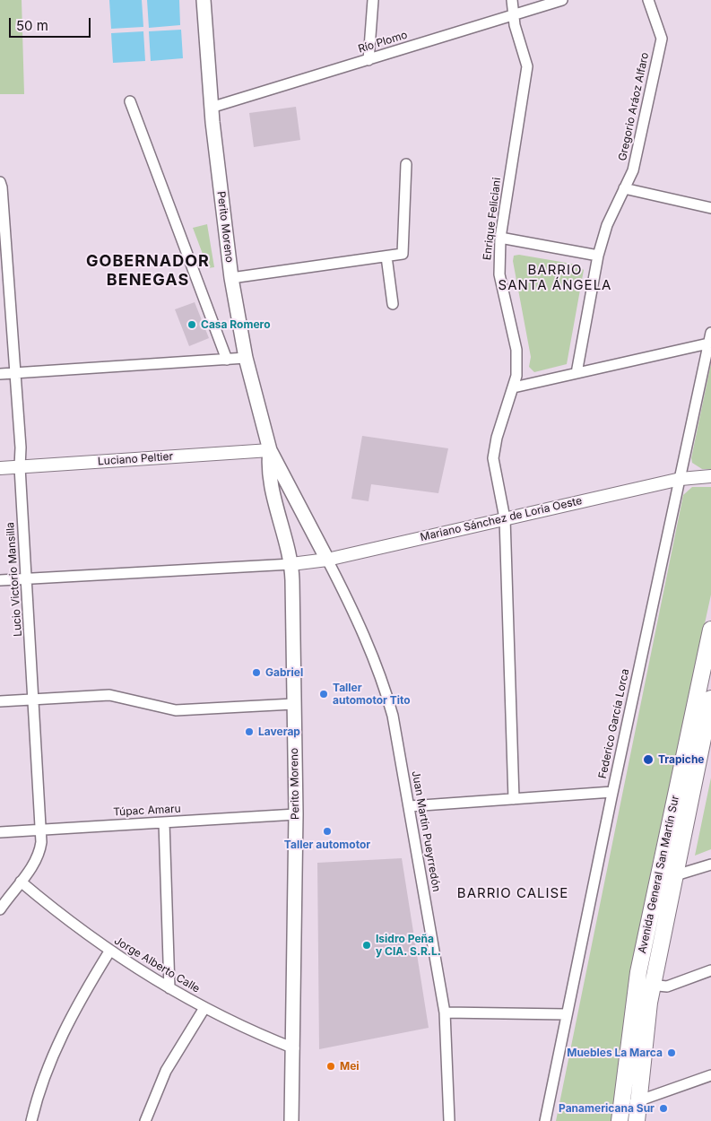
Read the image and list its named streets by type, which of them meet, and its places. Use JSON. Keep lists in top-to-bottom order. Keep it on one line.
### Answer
{"streets":{"main road":["Perito Moreno","Avenida General San Martín Sur"],"street":["Río Plomo","Gregorio Aráoz Alfaro","Enrique Feliciani","Luciano Peltier","Mariano Sánchez de Loria Oeste","Lucio Victorio Mansilla","Federico García Lorca","Túpac Amaru","Juan Martín Pueyrredón","Jorge Alberto Calle"]},"crossings":[["Río Plomo","Enrique Feliciani"],["Río Plomo","Perito Moreno"],["Enrique Feliciani","Mariano Sánchez de Loria Oeste"],["Perito Moreno","Luciano Peltier"],["Perito Moreno","Mariano Sánchez de Loria Oeste"],["Perito Moreno","Túpac Amaru"],["Perito Moreno","Juan Martín Pueyrredón"],["Perito Moreno","Jorge Alberto Calle"],["Luciano Peltier","Lucio Victorio Mansilla"],["Mariano Sánchez de Loria Oeste","Federico García Lorca"],["Mariano Sánchez de Loria Oeste","Juan Martín Pueyrredón"],["Lucio Victorio Mansilla","Túpac Amaru"],["Lucio Victorio Mansilla","Jorge Alberto Calle"]],"districts":["GOBERNADOR BENEGAS","BARRIO SANTA ÁNGELA","BARRIO CALISE"],"places":["Casa Romero","Gabriel","Taller automotor Tito","Laverap","Trapiche","Taller automotor","Isidro Peña y CIA. S.R.L.","Muebles La Marca","Mei","Panamericana Sur"],"scale_bar":"50 m"}
